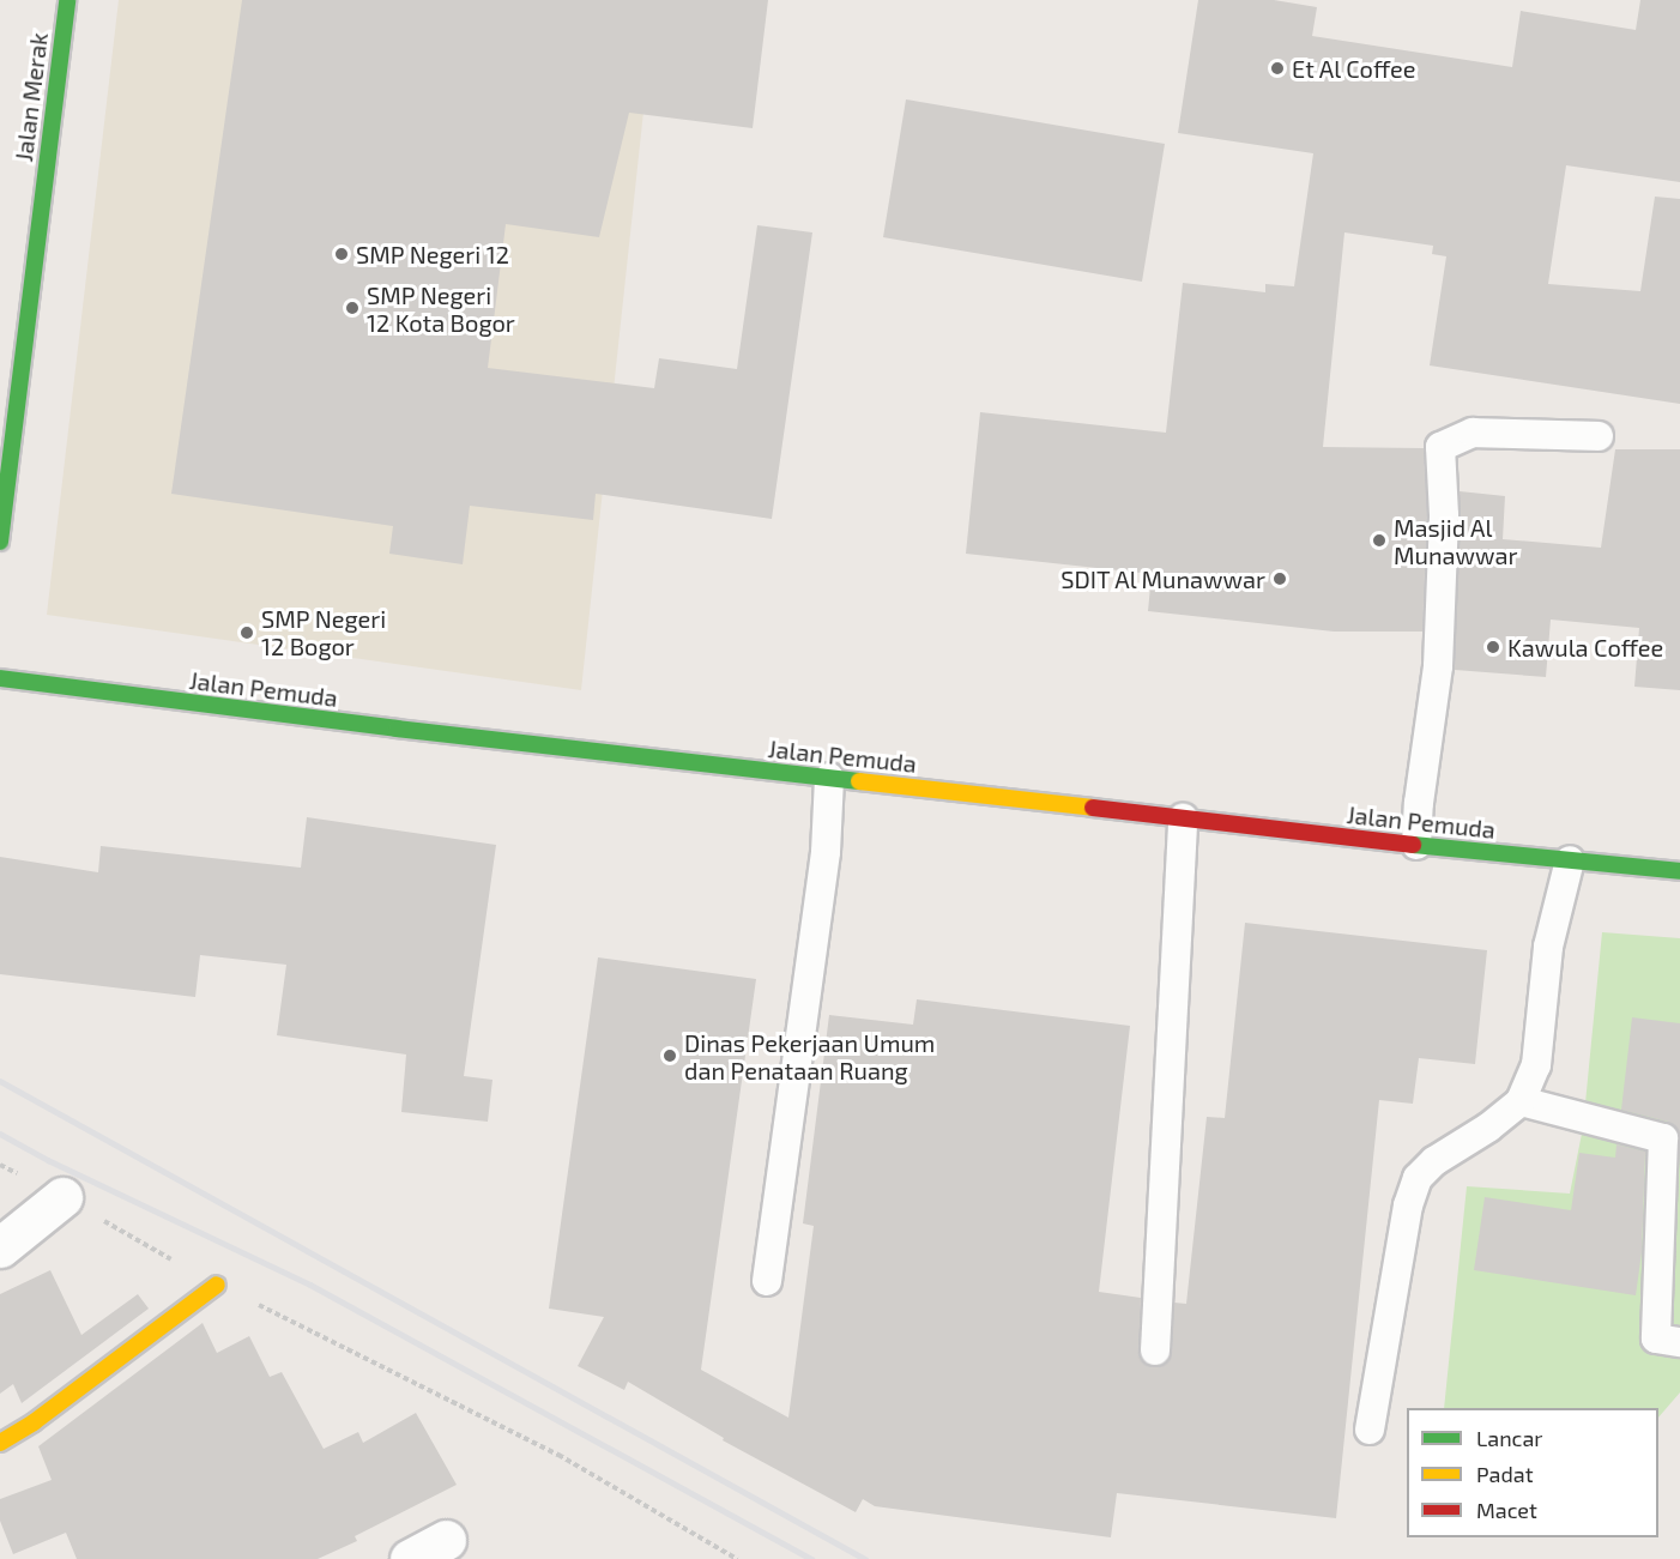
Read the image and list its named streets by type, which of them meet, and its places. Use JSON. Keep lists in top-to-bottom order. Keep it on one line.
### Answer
{"streets":{"main road":["Jalan Merak","Jalan Pemuda"]},"places":["Et Al Coffee","SMP Negeri 12","SMP Negeri 12 Kota Bogor","Masjid Al Munawwar","SDIT Al Munawwar","SMP Negeri 12 Bogor","Kawula Coffee","Dinas Pekerjaan Umum dan Penataan Ruang"],"legend":["Lancar","Padat","Macet"]}
